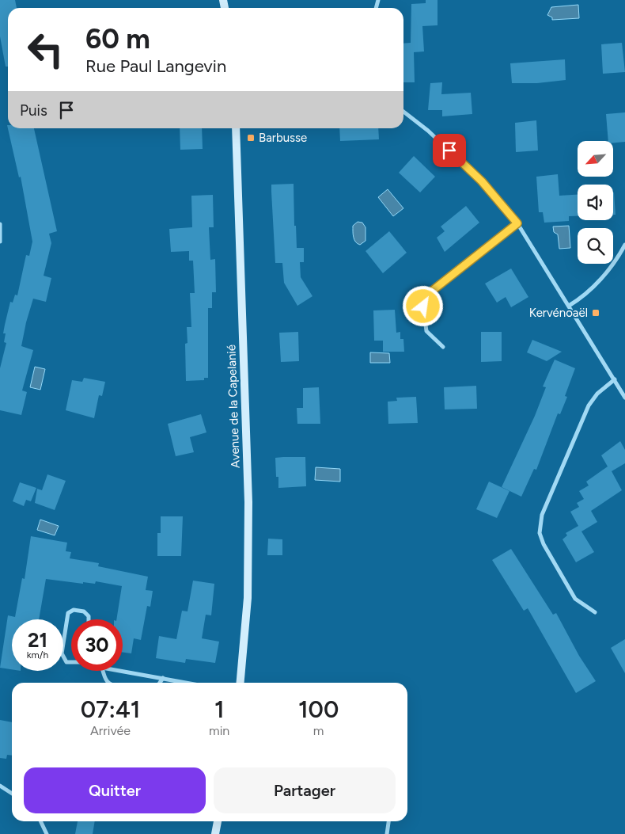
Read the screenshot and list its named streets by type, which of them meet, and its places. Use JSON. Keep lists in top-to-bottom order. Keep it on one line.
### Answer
{"streets":{"street":["Avenue de la Capelanié"]},"places":{"transit":["Barbusse","Kervénoaël"]},"north":"bottom left","page":{"turn":["60 m","Rue Paul Langevin"],"then":"Puis","speed":"21 km/h","limit":"30","eta":["07:41","Arrivée","1","min","100","m"],"buttons":["Quitter","Partager"]}}
